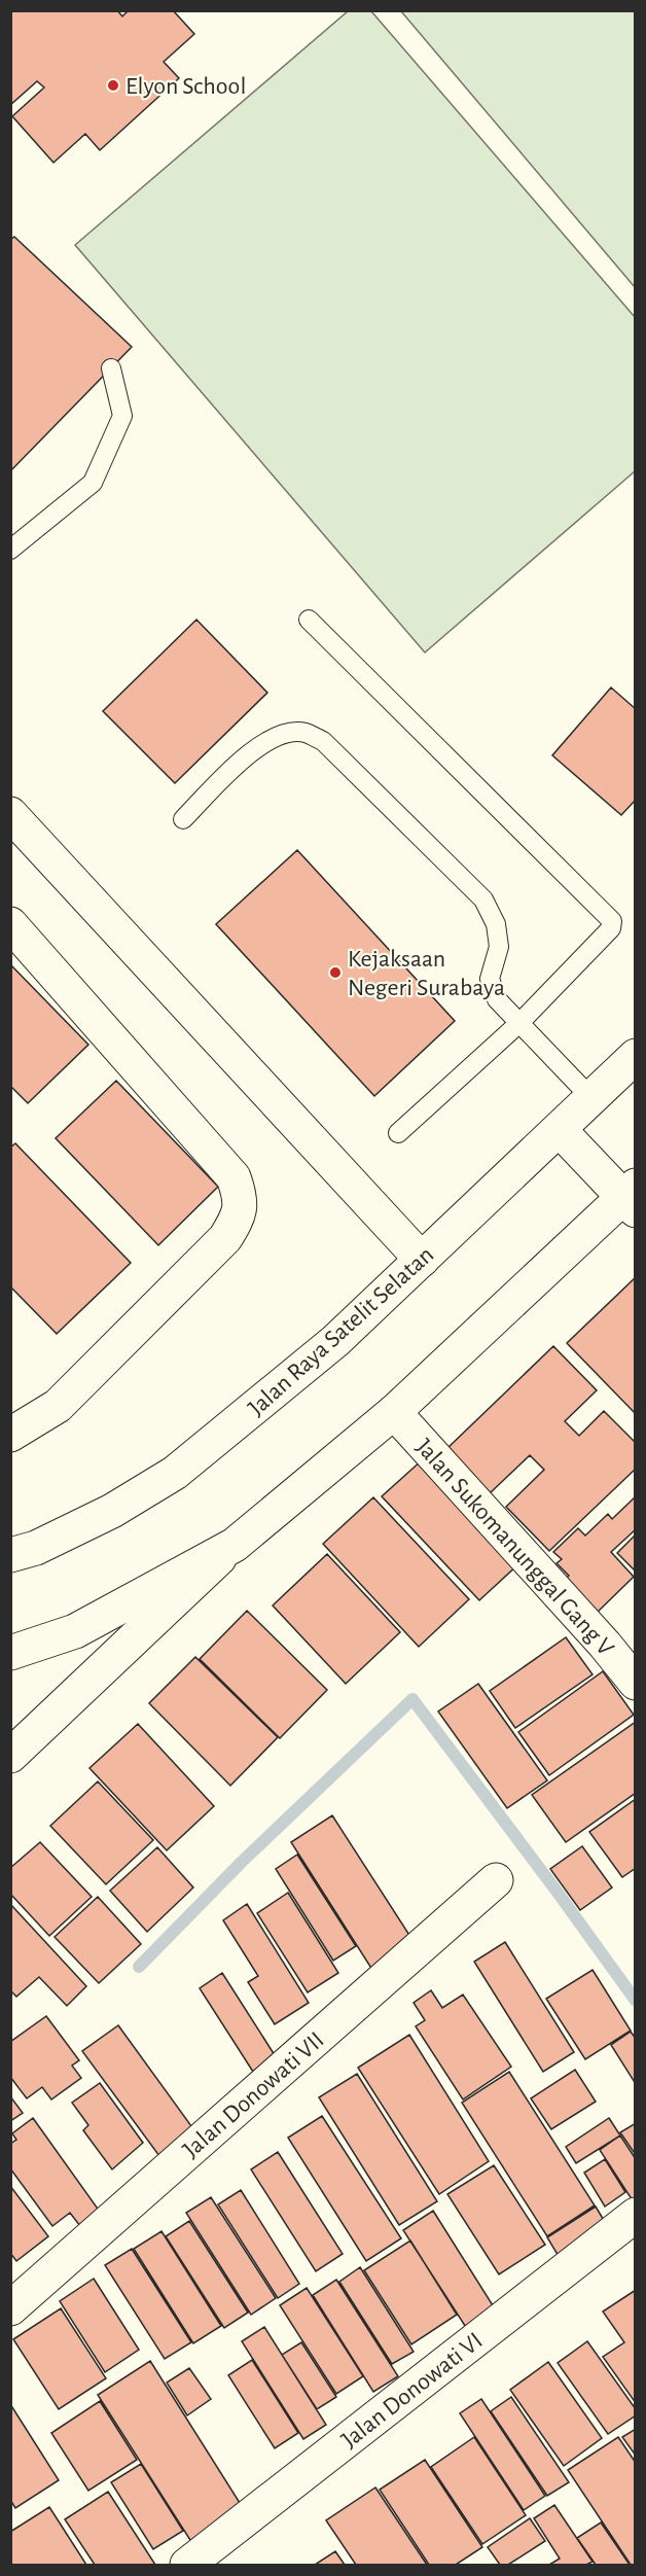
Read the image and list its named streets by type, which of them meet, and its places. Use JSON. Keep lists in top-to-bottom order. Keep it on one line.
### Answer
{"streets":{"street":["Jalan Raya Satelit Selatan","Jalan Sukomanunggal Gang V","Jalan Donowati VII","Jalan Donowati VI"]},"places":["Elyon School","Kejaksaan Negeri Surabaya"]}
